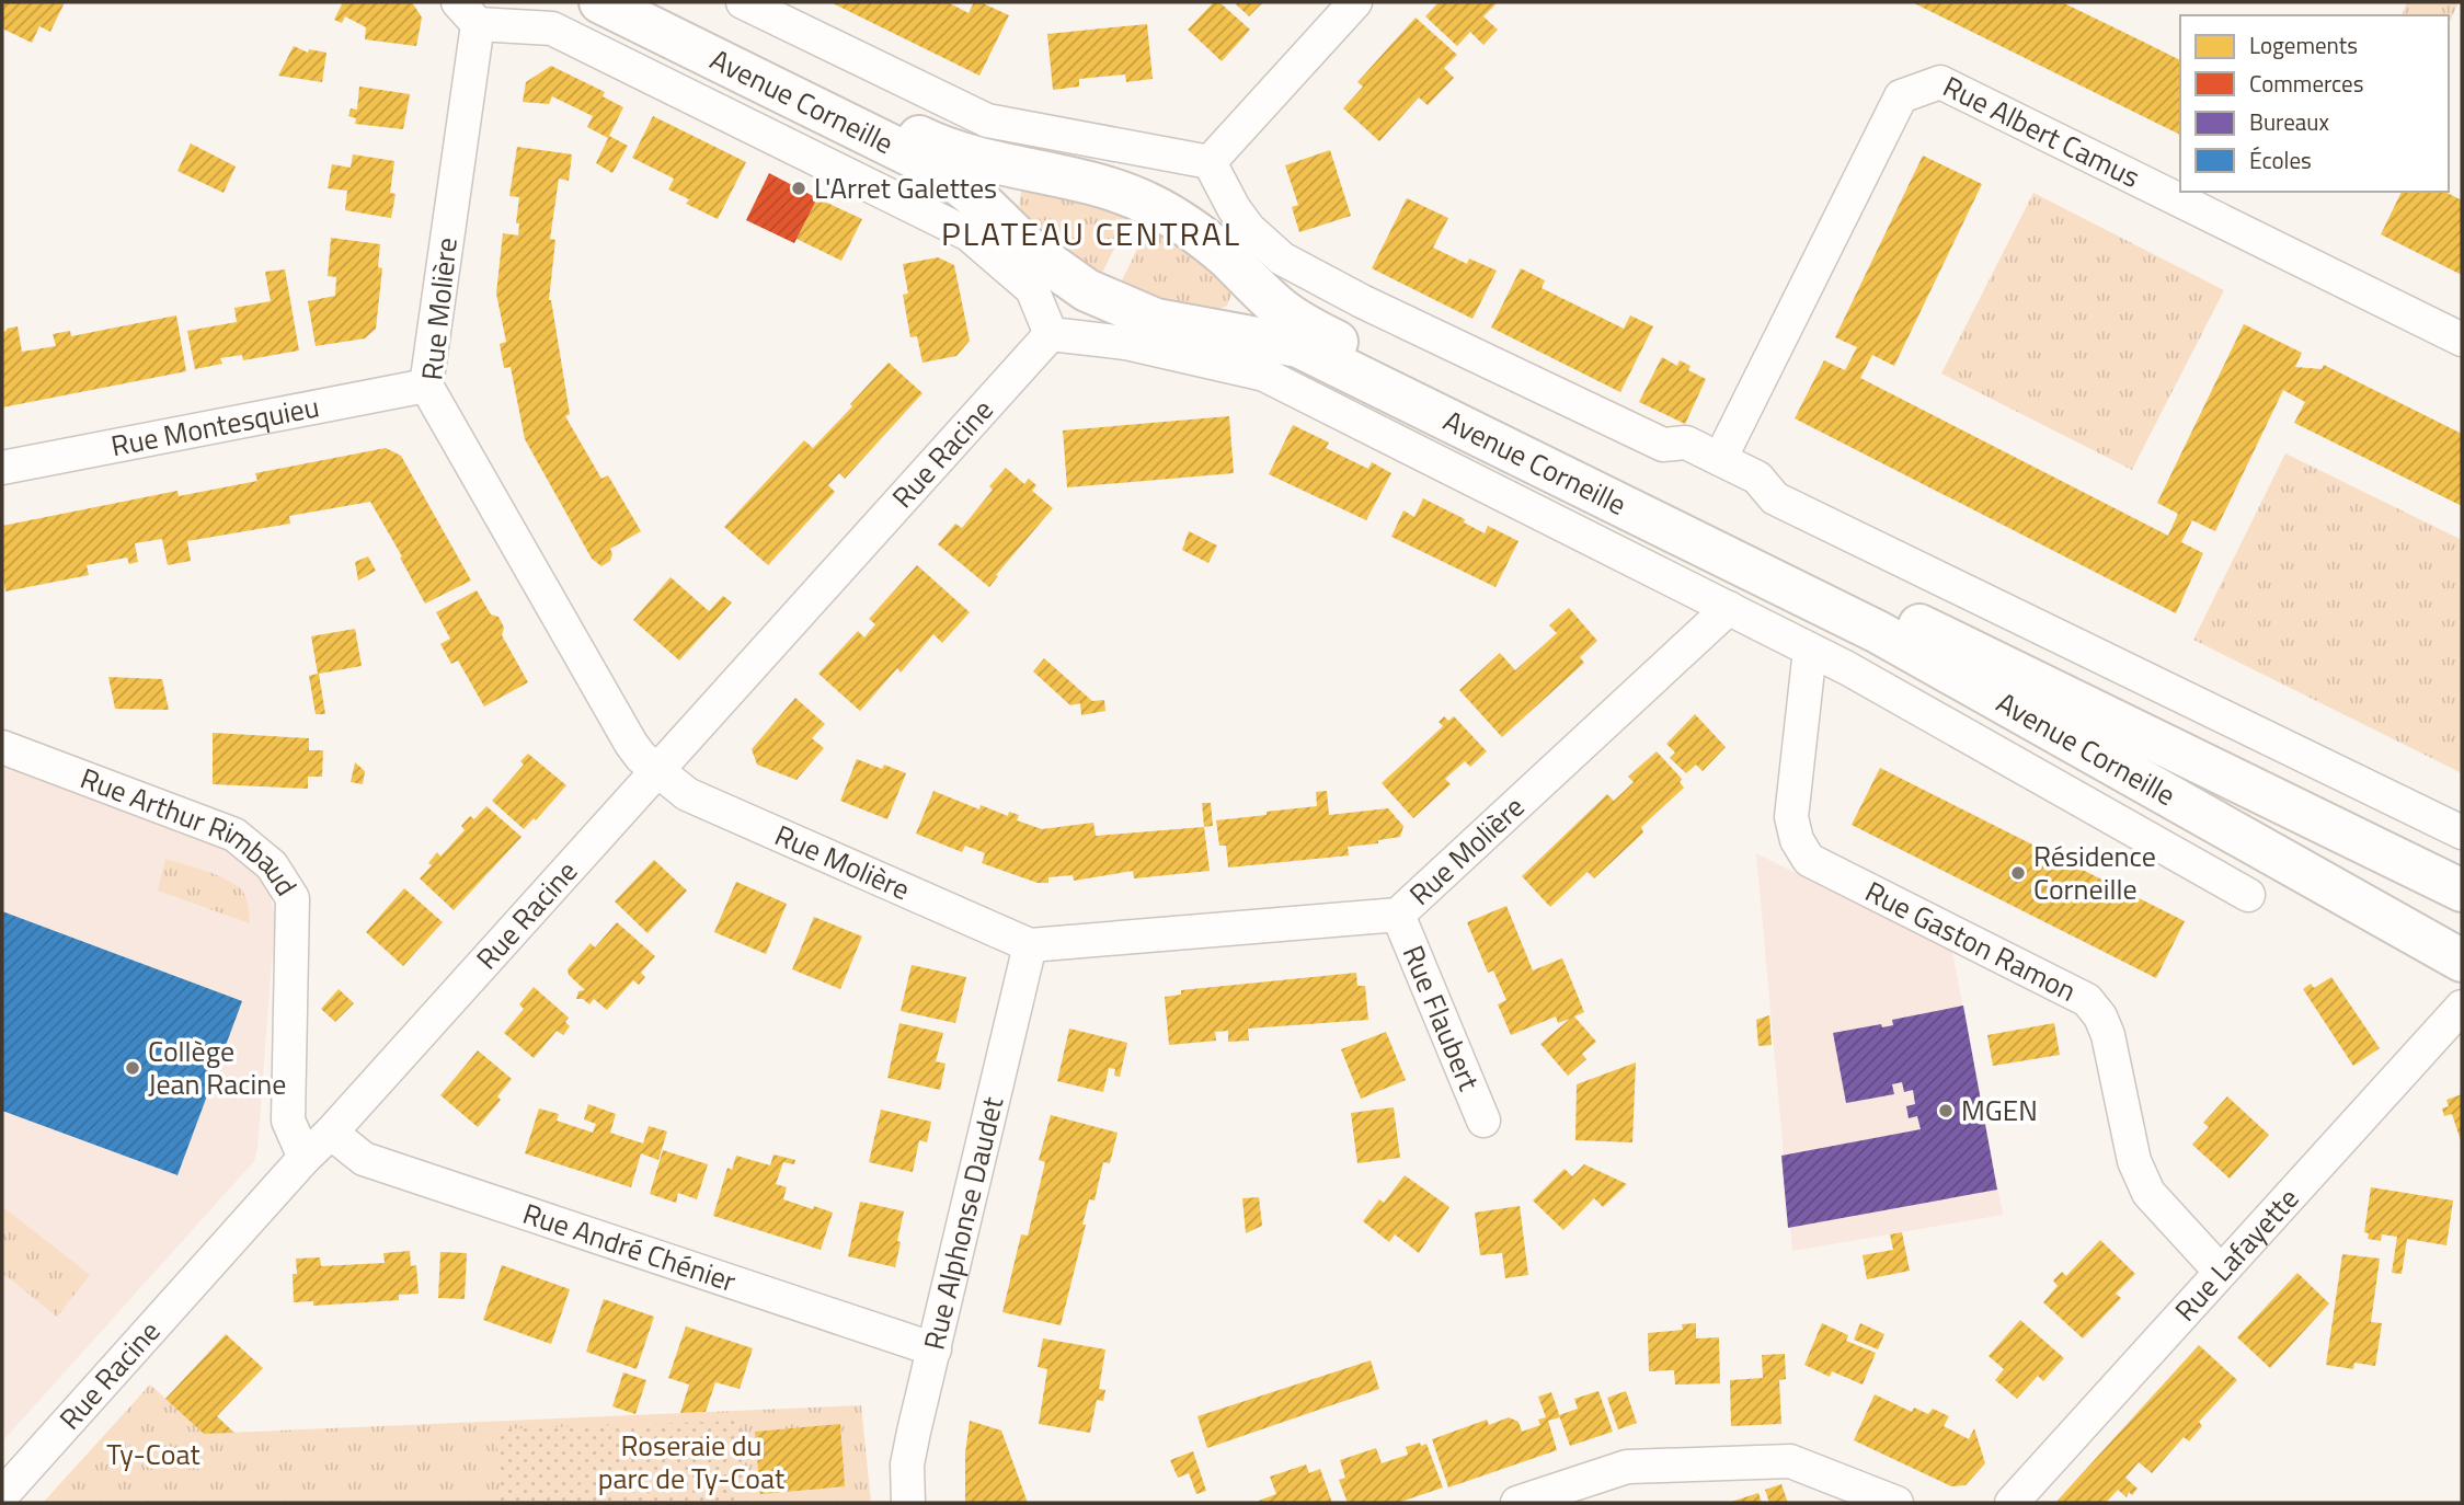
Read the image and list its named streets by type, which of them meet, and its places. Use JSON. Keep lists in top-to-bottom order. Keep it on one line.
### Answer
{"streets":{"main road":["Avenue Corneille"],"street":["Rue Albert Camus","Rue Molière","Rue Montesquieu","Rue Racine","Rue Arthur Rimbaud","Rue Gaston Ramon","Rue Flaubert","Rue Alphonse Daudet","Rue André Chénier","Rue Lafayette"]},"crossings":[["Avenue Corneille","Rue Molière"],["Avenue Corneille","Rue Racine"],["Avenue Corneille","Rue Gaston Ramon"],["Rue Molière","Rue Montesquieu"],["Rue Molière","Rue Racine"],["Rue Molière","Rue Flaubert"],["Rue Molière","Rue Alphonse Daudet"],["Rue Racine","Rue Arthur Rimbaud"],["Rue Racine","Rue André Chénier"],["Rue Gaston Ramon","Rue Lafayette"],["Rue Alphonse Daudet","Rue André Chénier"]],"districts":["PLATEAU CENTRAL"],"parks":["Roseraie du parc de Ty-Coat","Ty-Coat"],"places":["L'Arret Galettes","Résidence Corneille","Collège Jean Racine","MGEN"],"legend":["Logements","Commerces","Bureaux","Écoles"]}
